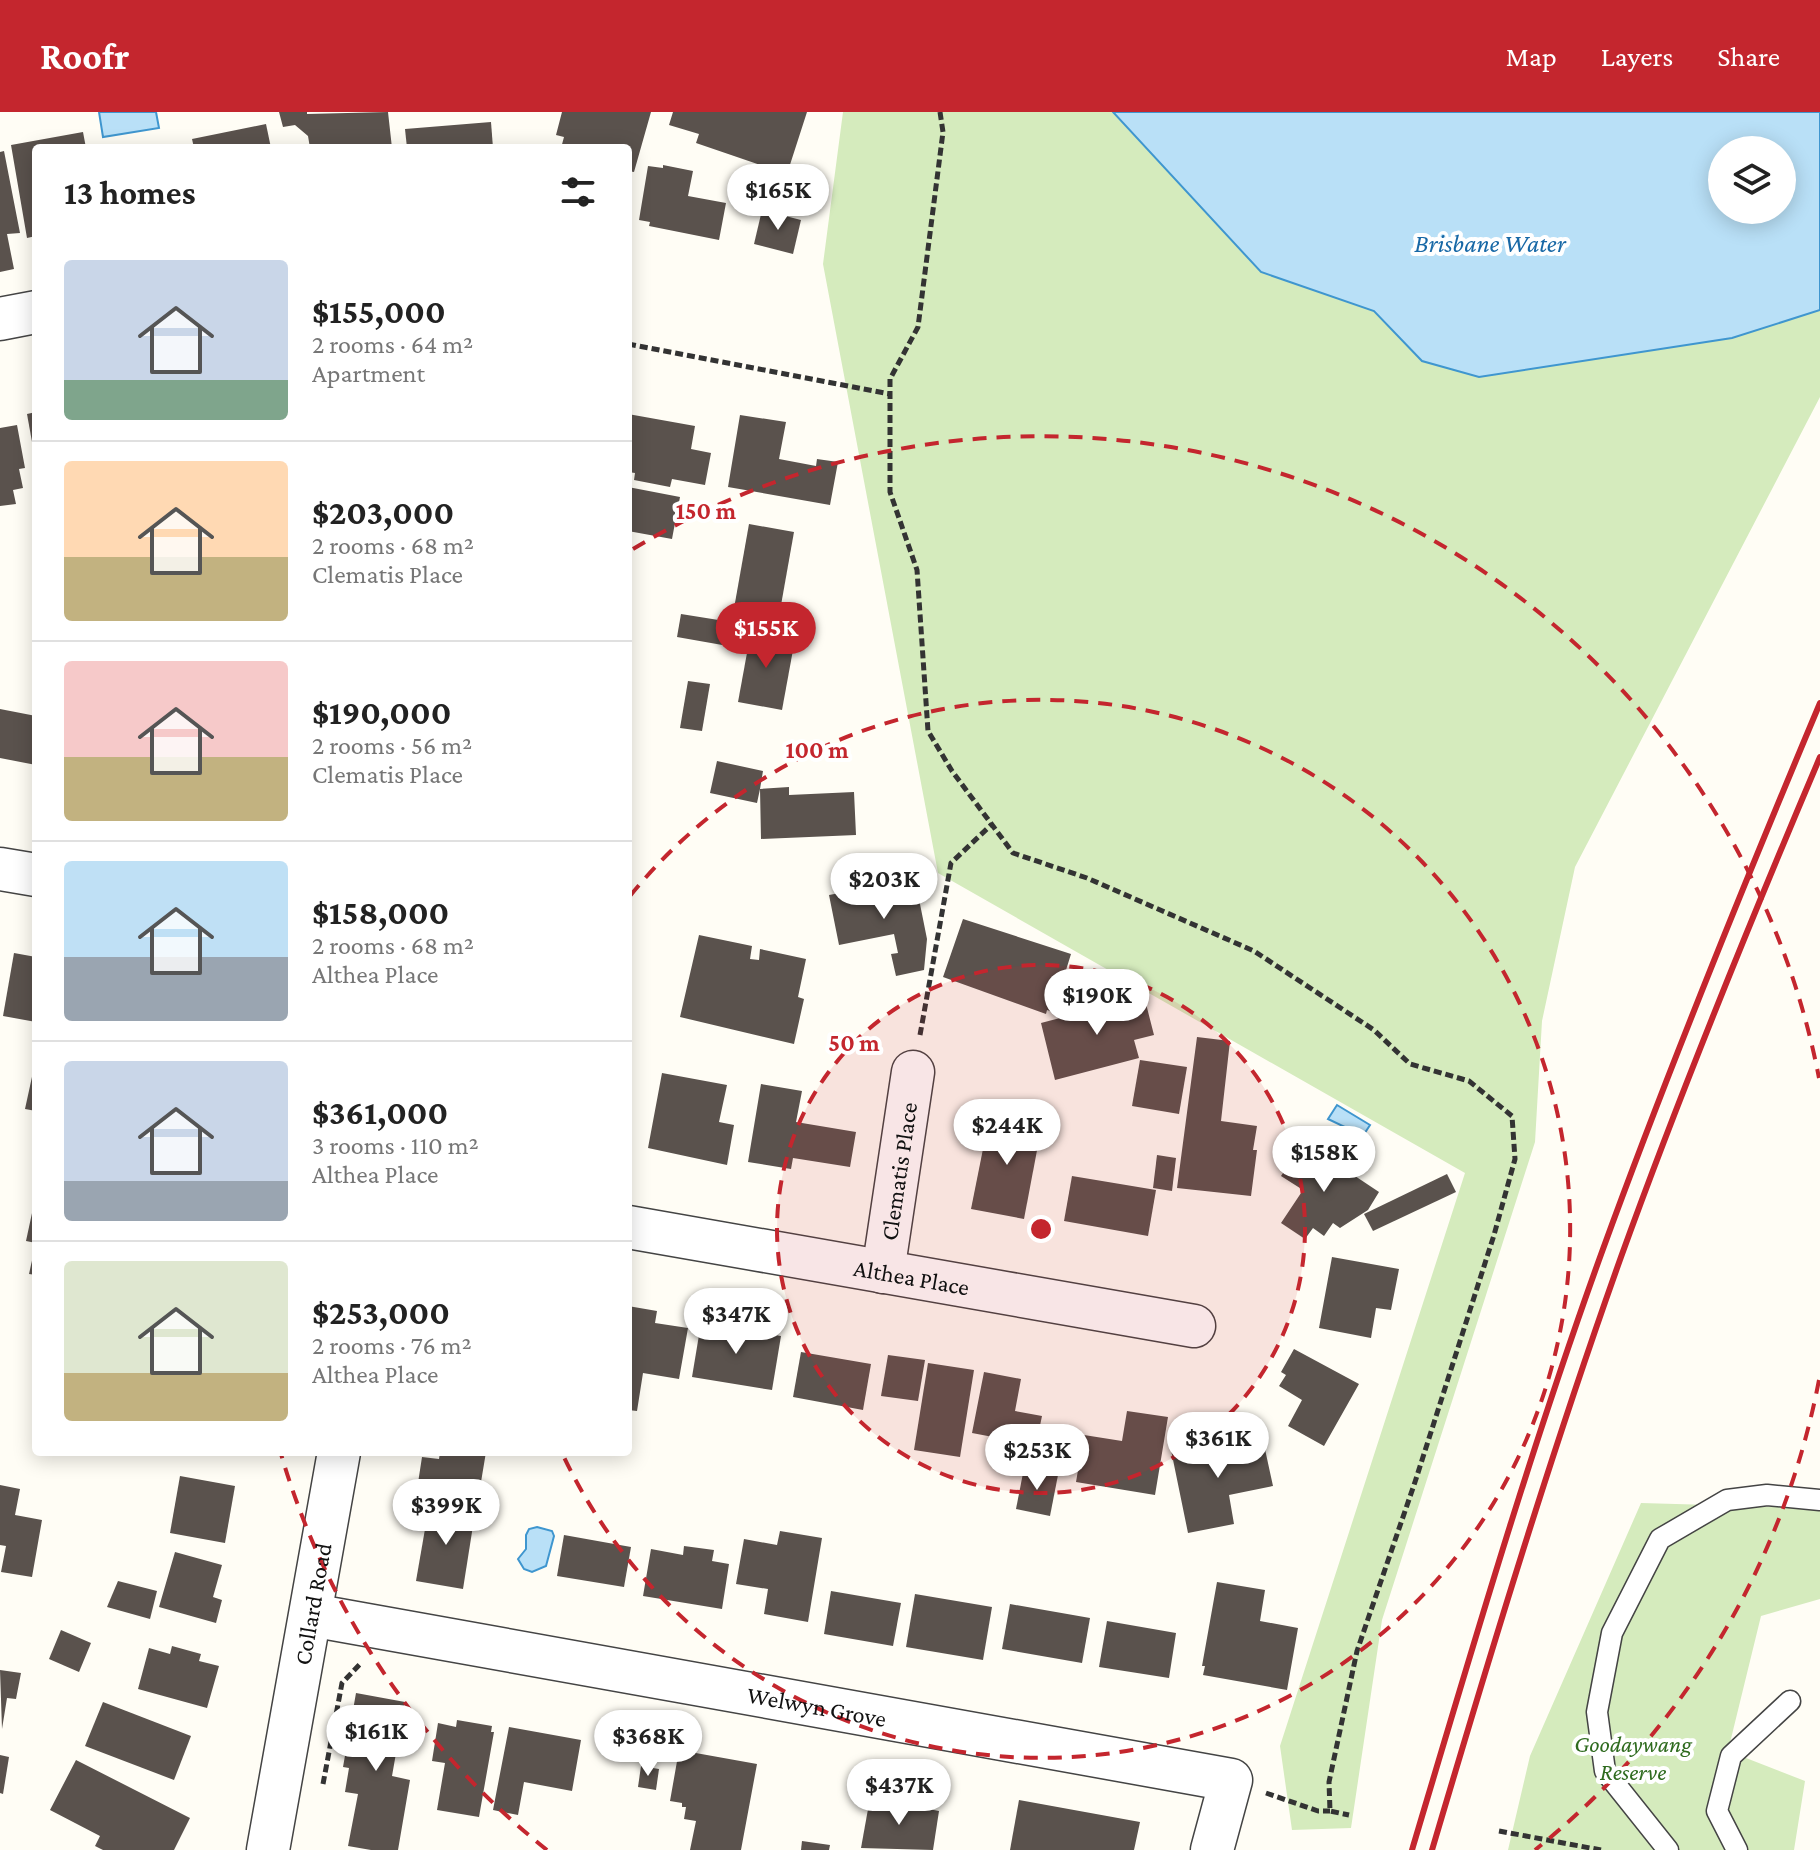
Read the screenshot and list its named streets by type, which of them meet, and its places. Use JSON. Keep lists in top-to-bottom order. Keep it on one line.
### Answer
{"streets":{"street":["Clematis Place","Althea Place","Collard Road","Welwyn Grove"]},"crossings":[["Clematis Place","Althea Place"],["Collard Road","Welwyn Grove"]],"water":["Brisbane Water"],"parks":["Goodaywang Reserve"],"page":{"header":"Roofr","nav":["Map","Layers","Share"],"heading":"13 homes","price":["$165K","$155K","$203K","$190K","$244K","$158K","$347K","$361K","$253K","$399K","$161K","$368K","$437K"],"list":[{"name":"$155,000","note":"2 rooms · 64 m² · Apartment"},{"name":"$203,000","note":"2 rooms · 68 m² · Clematis Place"},{"name":"$190,000","note":"2 rooms · 56 m² · Clematis Place"},{"name":"$158,000","note":"2 rooms · 68 m² · Althea Place"},{"name":"$361,000","note":"3 rooms · 110 m² · Althea Place"},{"name":"$253,000","note":"2 rooms · 76 m² · Althea Place"}]},"rings":["150 m","100 m","50 m"]}
